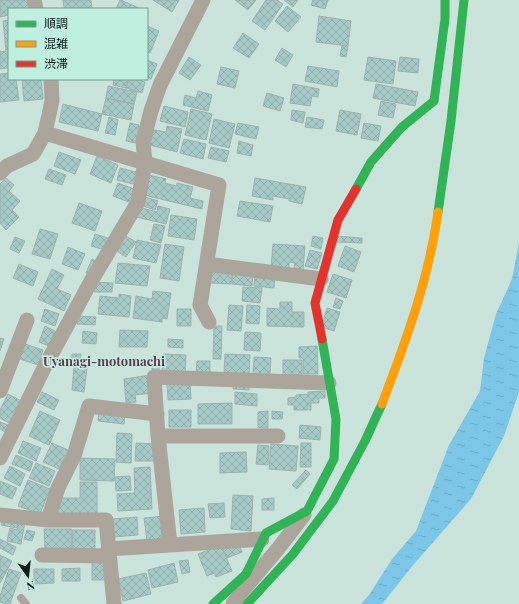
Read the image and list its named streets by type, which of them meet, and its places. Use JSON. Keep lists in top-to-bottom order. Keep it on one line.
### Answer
{"districts":["Uyanagi-motomachi"],"legend":["順調","混雑","渋滞"],"north":"bottom"}
